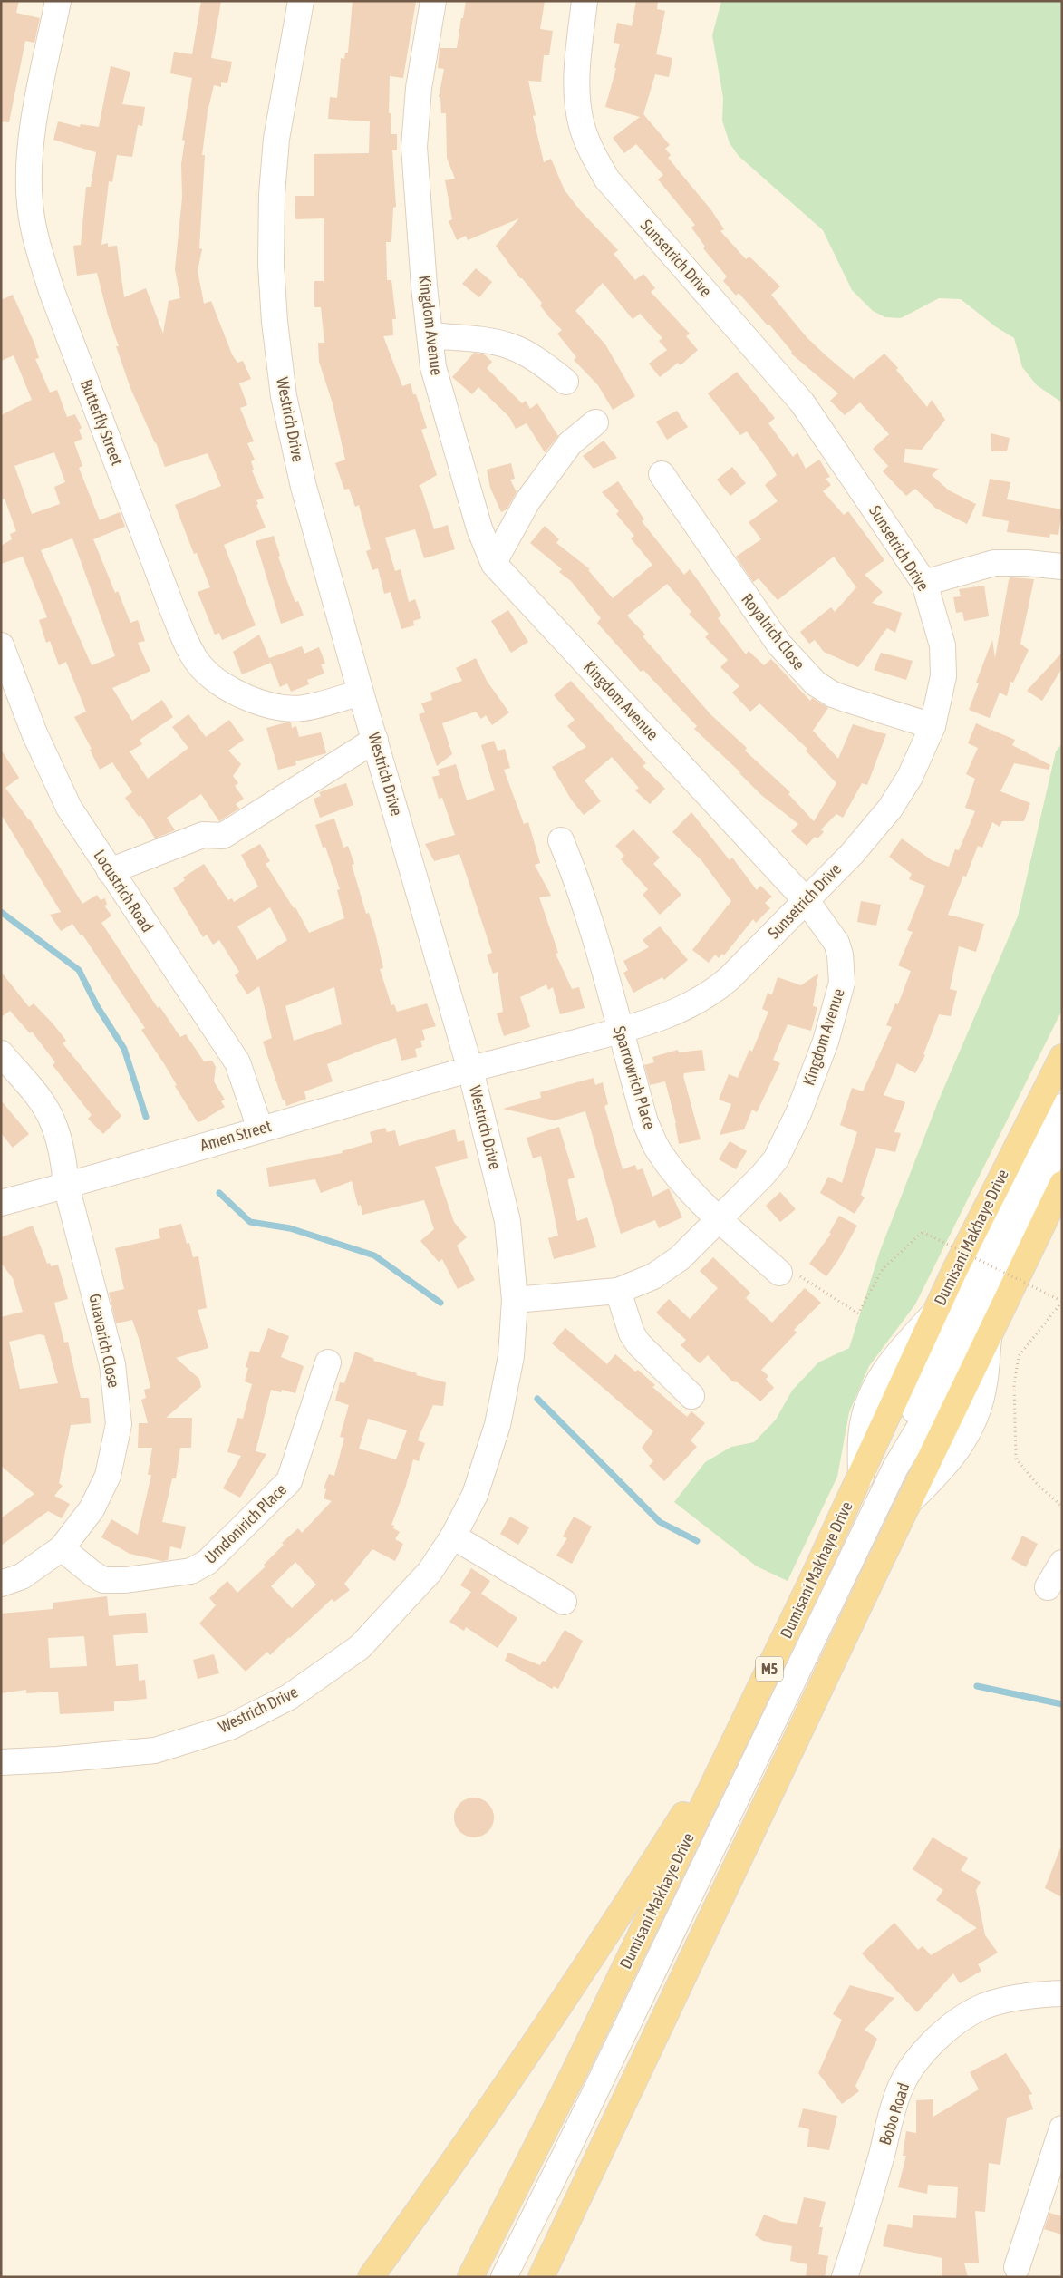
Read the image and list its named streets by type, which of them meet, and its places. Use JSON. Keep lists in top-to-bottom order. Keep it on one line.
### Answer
{"streets":{"main road":["Dumisani Makhaye Drive","M5"],"street":["Sunsetrich Drive","Kingdom Avenue","Westrich Drive","Butterfly Street","Royalrich Close","Locustrich Road","Sparrowrich Place","Amen Street","Guavarich Close","Umdonirich Place","Bobo Road"]},"crossings":[["Sunsetrich Drive","Kingdom Avenue"],["Sunsetrich Drive","Westrich Drive"],["Sunsetrich Drive","Royalrich Close"],["Sunsetrich Drive","Sparrowrich Place"],["Sunsetrich Drive","Amen Street"],["Kingdom Avenue","Westrich Drive"],["Kingdom Avenue","Sparrowrich Place"],["Westrich Drive","Butterfly Street"],["Westrich Drive","Amen Street"],["Locustrich Road","Amen Street"],["Amen Street","Guavarich Close"],["Guavarich Close","Umdonirich Place"]]}
